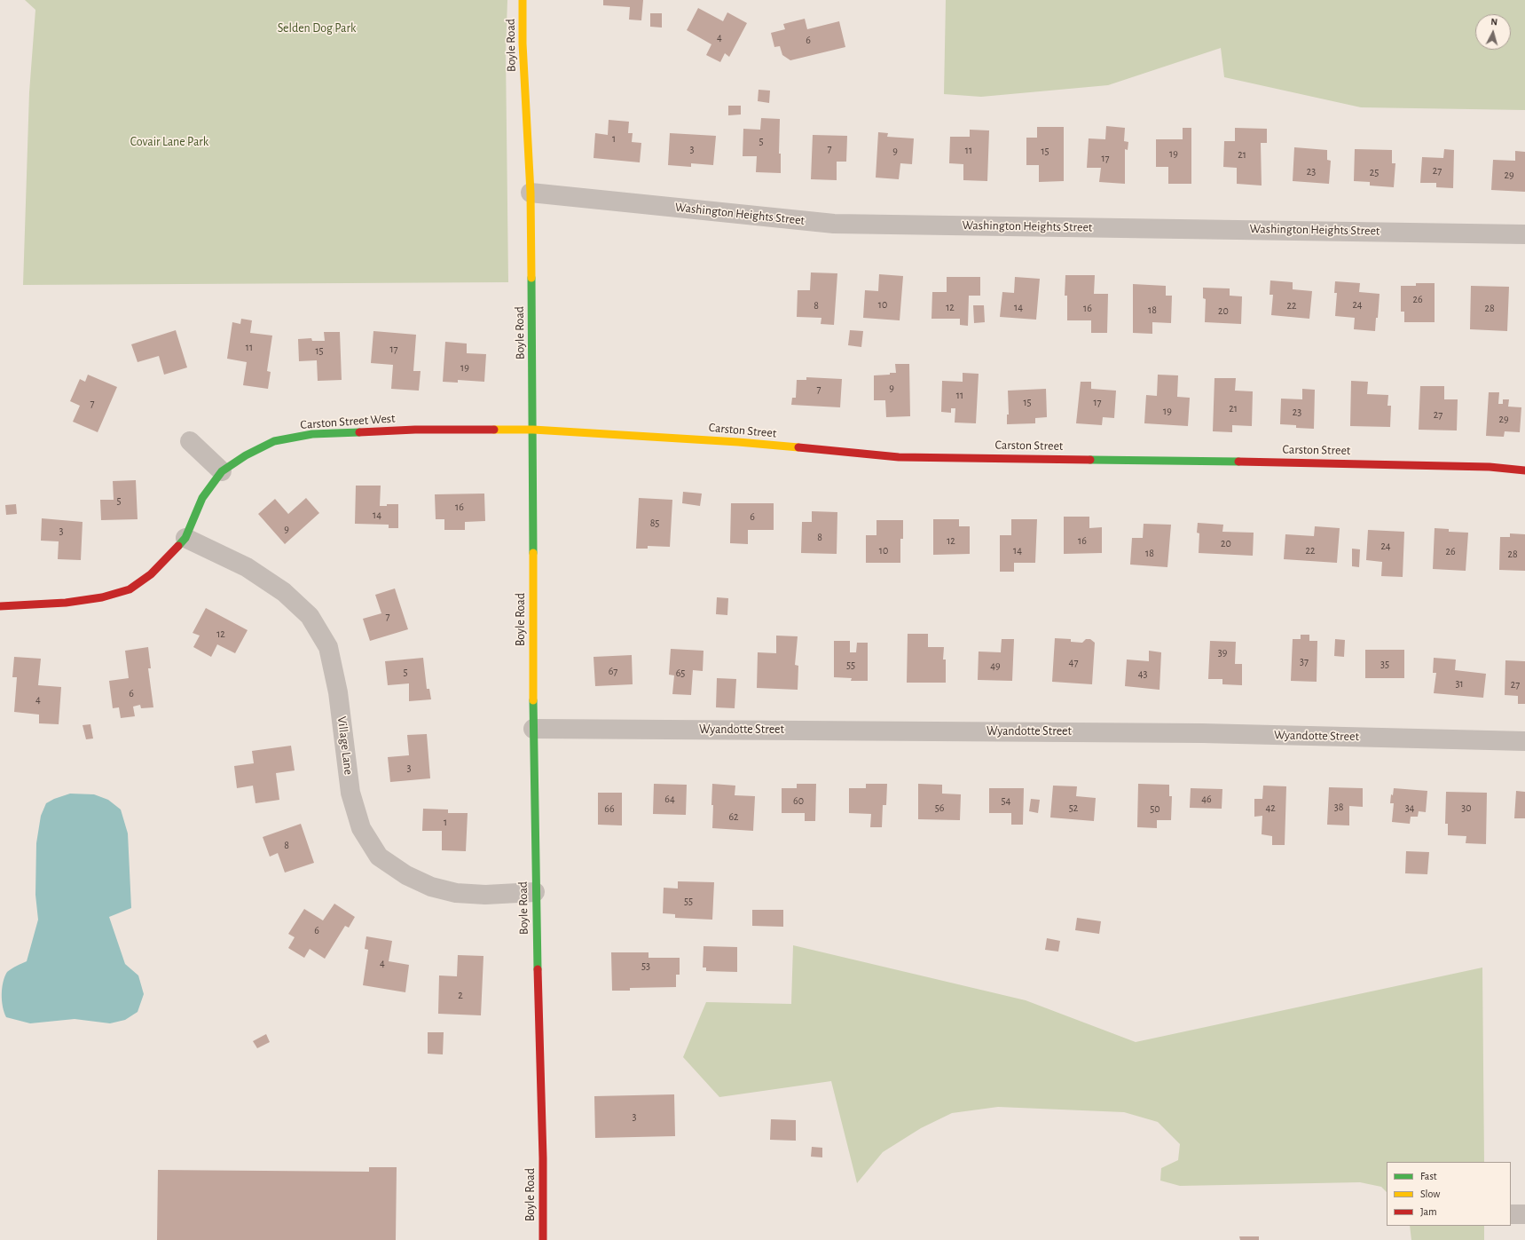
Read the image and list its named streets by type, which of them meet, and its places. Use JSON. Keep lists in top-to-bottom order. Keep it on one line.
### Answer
{"streets":{"street":["Boyle Road","Washington Heights Street","Carston Street West","Carston Street","Wyandotte Street","Village Lane"]},"crossings":[["Boyle Road","Washington Heights Street"],["Boyle Road","Carston Street West"],["Boyle Road","Carston Street"],["Boyle Road","Wyandotte Street"],["Boyle Road","Village Lane"],["Carston Street West","Carston Street"],["Carston Street West","Village Lane"]],"parks":["Selden Dog Park","Covair Lane Park"],"house_numbers":["4","6","1","5","7","3","11","9","15","19","21","17","27","23","25","29","26","10","24","8","22","12","14","16","28","18","20","11","17","15","19","9","7","11","15","17","7","21","19","23","27","29","5","16","14","6","85","9","3","8","12","16","20","24","10","14","22","26","18","28","7","12","39","37","47","35","55","49","67","5","65","43","31","27","6","4","3","64","46","60","54","38","56","52","42","34","30","66","50","62","1","8","55","6","4","53","2","3"],"legend":["Fast","Slow","Jam"],"north":"top"}
